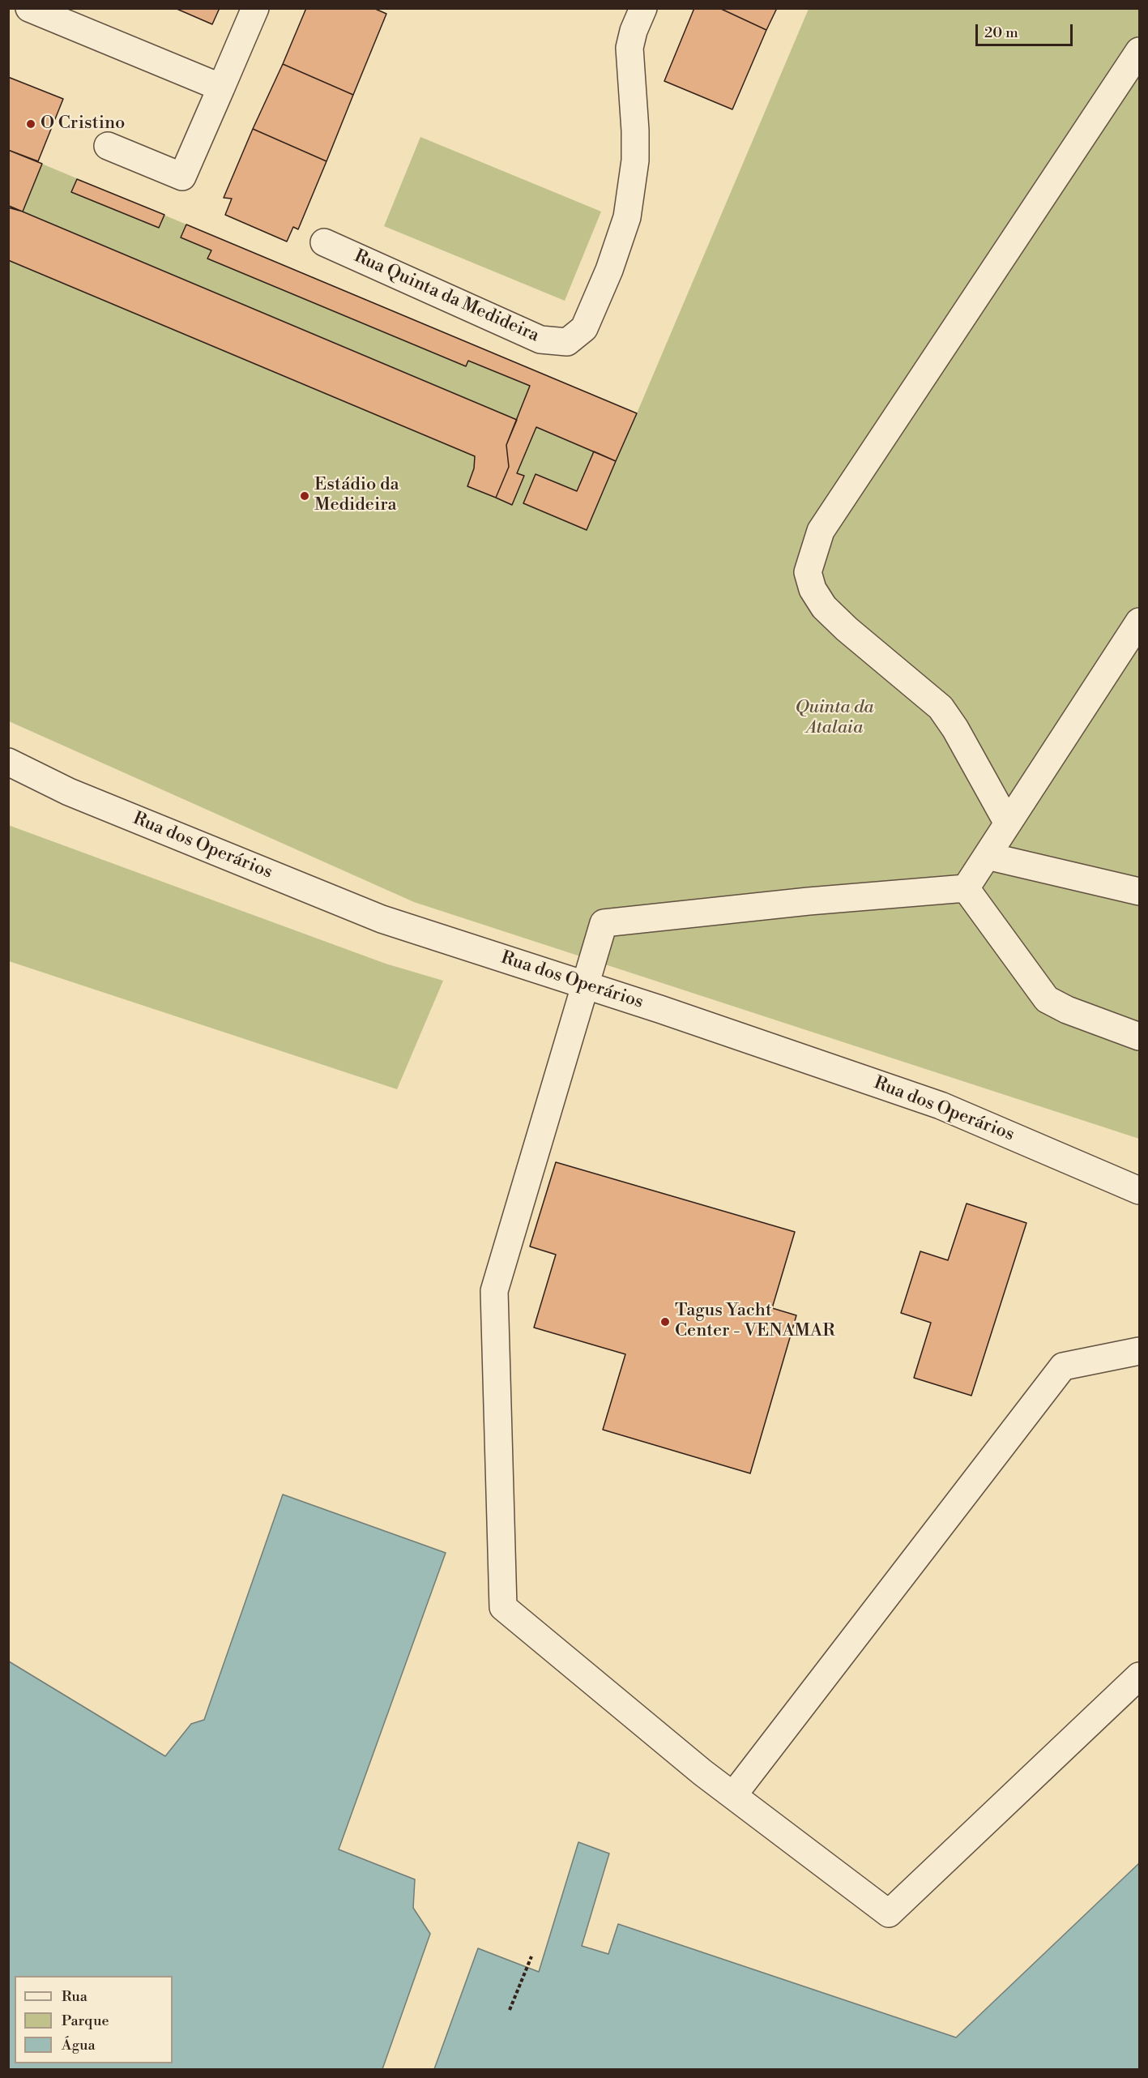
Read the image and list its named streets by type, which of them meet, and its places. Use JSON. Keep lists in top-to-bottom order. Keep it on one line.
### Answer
{"streets":{"street":["Rua Quinta da Medideira","Rua dos Operários"]},"parks":["Quinta da Atalaia"],"places":["O Cristino","Estádio da Medideira","Tagus Yacht Center - VENAMAR"],"legend":["Rua","Parque","Água"],"scale_bar":"20 m"}
